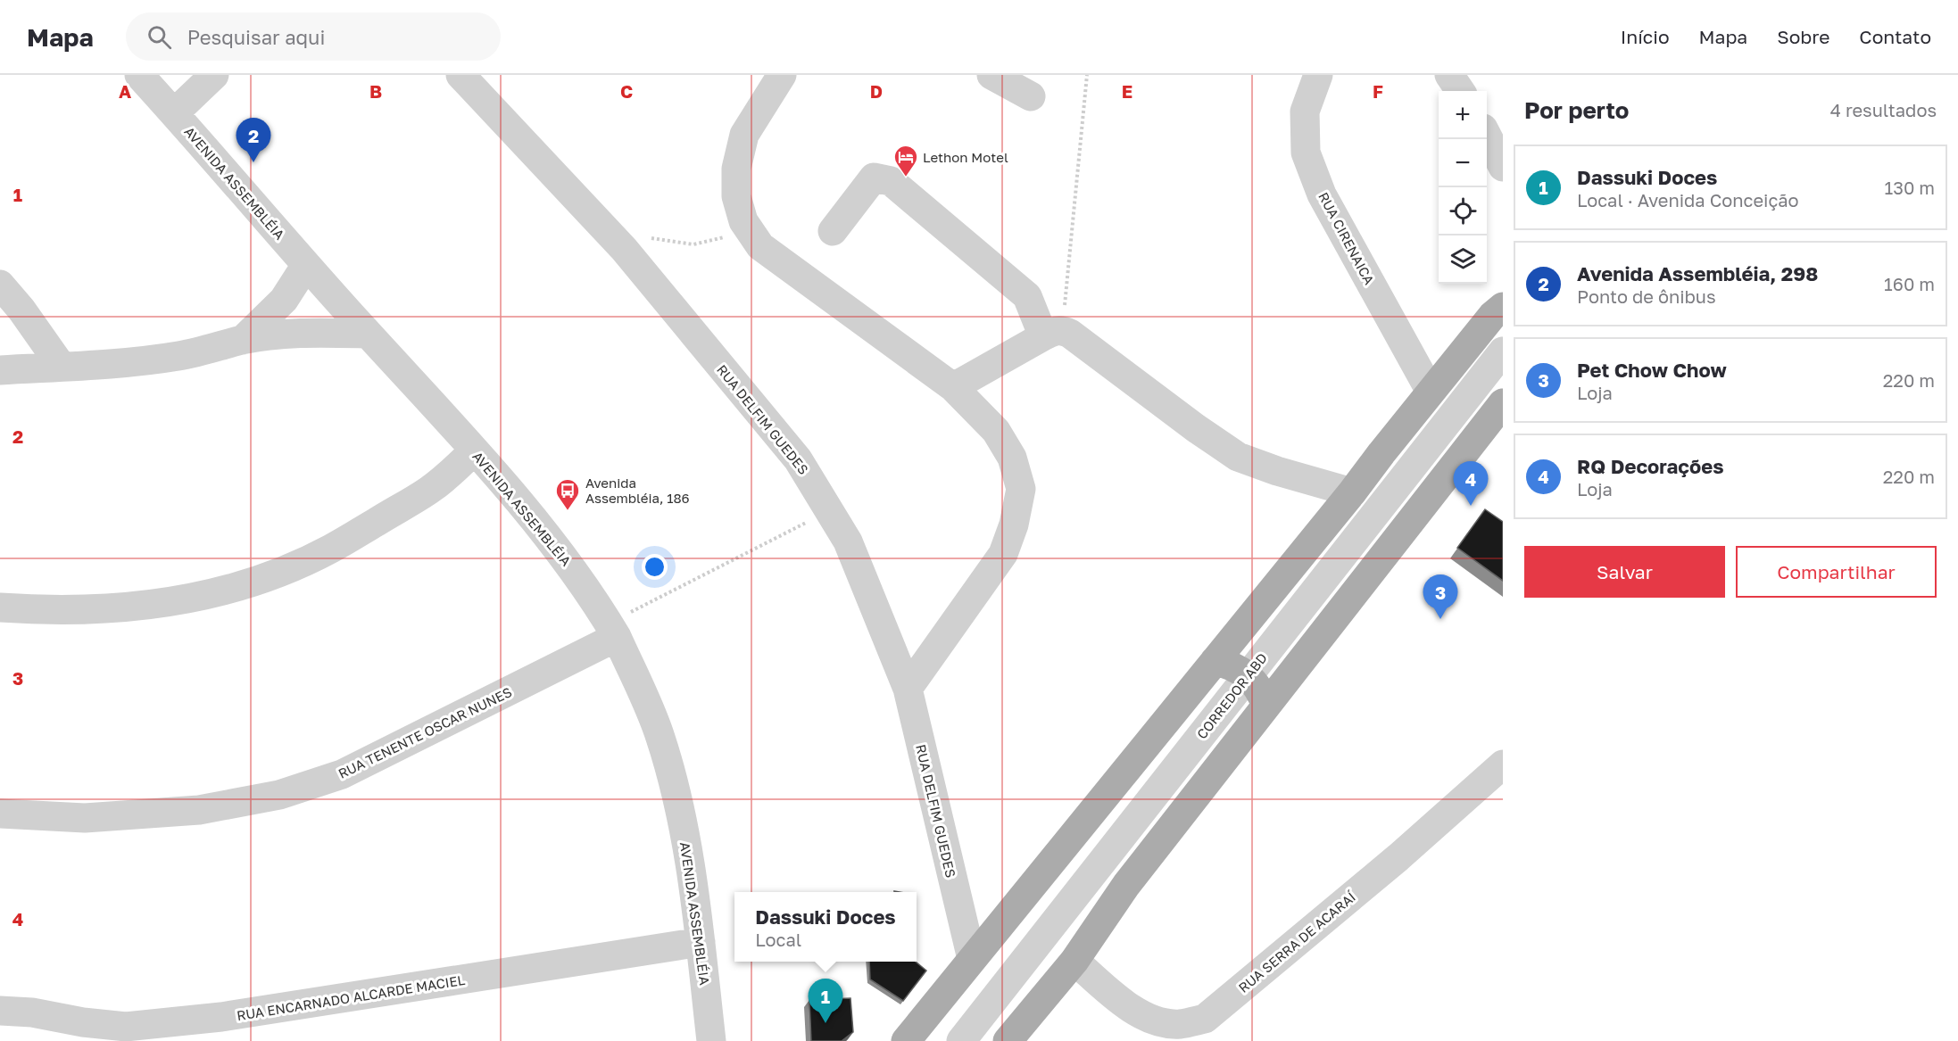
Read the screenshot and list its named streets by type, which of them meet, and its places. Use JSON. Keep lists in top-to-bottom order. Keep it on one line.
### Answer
{"streets":{"street":["AVENIDA ASSEMBLÉIA","RUA CIRENAICA","RUA DELFIM GUEDES","CORREDOR ABD","RUA TENENTE OSCAR NUNES","RUA SERRA DE ACARAÍ","RUA ENCARNADO ALCARDE MACIEL"]},"crossings":[["AVENIDA ASSEMBLÉIA","RUA TENENTE OSCAR NUNES"],["AVENIDA ASSEMBLÉIA","RUA ENCARNADO ALCARDE MACIEL"]],"places":{"hotel":["Lethon Motel"],"bus stop":["Avenida Assembléia, 186"]},"page":{"header":"Mapa","search":"Pesquisar aqui","nav":["Início","Mapa","Sobre","Contato"],"heading":["Por perto","4 resultados"],"map_buttons":["+","−"],"pins":["2","4","3","1"],"list":[{"mark":"1","name":"Dassuki Doces","note":"Local · Avenida Conceição","value":"130 m"},{"mark":"2","name":"Avenida Assembléia, 298","note":"Ponto de ônibus","value":"160 m"},{"mark":"3","name":"Pet Chow Chow","note":"Loja","value":"220 m"},{"mark":"4","name":"RQ Decorações","note":"Loja","value":"220 m"}],"buttons":["Salvar","Compartilhar"],"popup":["Dassuki Doces","Local"]},"grid":{"columns":["A","B","C","D","E","F"],"rows":["1","2","3","4"]}}
